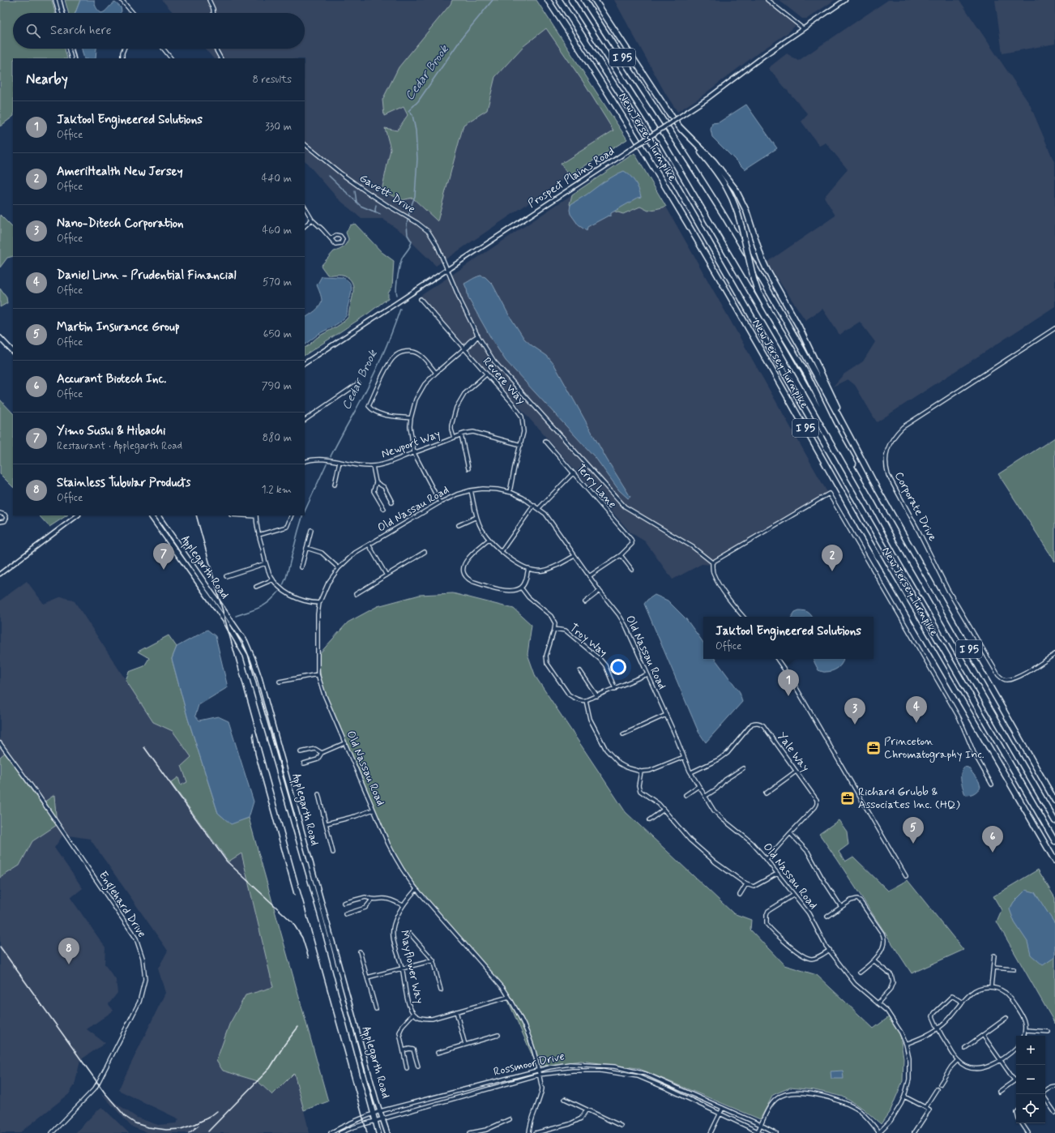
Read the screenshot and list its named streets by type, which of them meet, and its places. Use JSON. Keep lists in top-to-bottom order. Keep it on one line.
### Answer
{"streets":{"highway":["I 95","New Jersey Turnpike"],"main road":["Applegarth Road"],"street":["Prospect Plains Road","Gavett Drive","Revere Way","Newport Way","Terry Lane","Corporate Drive","Old Nassau Road","Troy Way","Yale Way","Englehard Drive","Mayflower Way","Rossmoor Drive"]},"crossings":[["Prospect Plains Road","Gavett Drive"],["Revere Way","Newport Way"],["Revere Way","Old Nassau Road"],["Old Nassau Road","Yale Way"],["Old Nassau Road","Mayflower Way"],["Old Nassau Road","Rossmoor Drive"],["Applegarth Road","Rossmoor Drive"]],"water":["Cedar Brook"],"places":{"office":["Princeton Chromatography Inc.","Richard Grubb & Associates Inc. (HQ)"]},"page":{"search":"Search here","heading":["Nearby","8 results"],"list":[{"mark":"1","name":"Jaktool Engineered Solutions","note":"Office","value":"330 m"},{"mark":"2","name":"AmeriHealth New Jersey","note":"Office","value":"440 m"},{"mark":"3","name":"Nano-Ditech Corporation","note":"Office","value":"460 m"},{"mark":"4","name":"Daniel Linn - Prudential Financial","note":"Office","value":"570 m"},{"mark":"5","name":"Martin Insurance Group","note":"Office","value":"650 m"},{"mark":"6","name":"Accurant Biotech Inc.","note":"Office","value":"790 m"},{"mark":"7","name":"Yimo Sushi & Hibachi","note":"Restaurant · Applegarth Road","value":"880 m"},{"mark":"8","name":"Stainless Tubular Products","note":"Office","value":"1.2 km"}],"pins":["7","2","1","4","3","5","6","8"],"popup":["Jaktool Engineered Solutions","Office"],"map_buttons":["+","−"]}}
